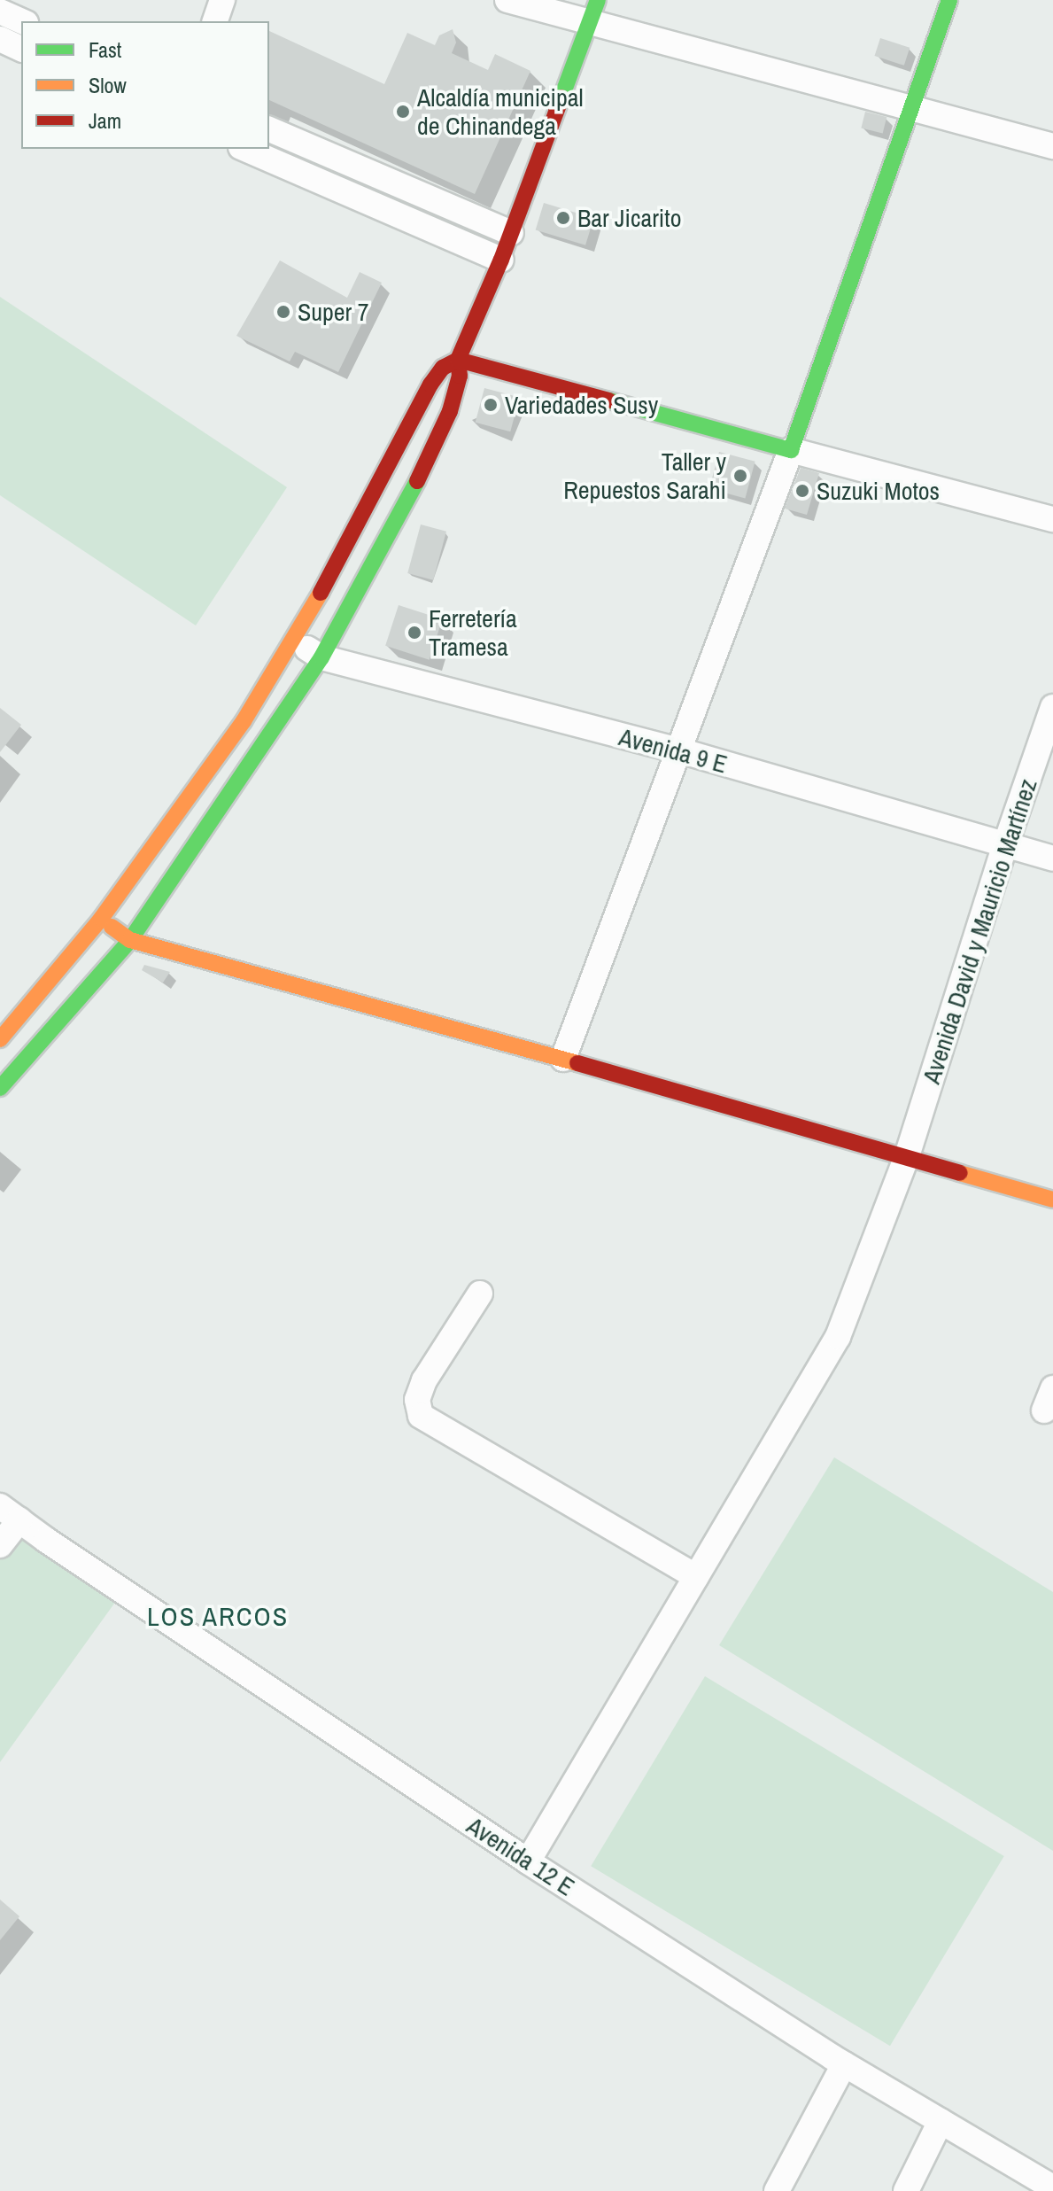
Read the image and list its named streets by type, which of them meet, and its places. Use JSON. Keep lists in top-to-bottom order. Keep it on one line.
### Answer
{"streets":{"street":["Avenida 9 E","Avenida David y Mauricio Martínez","Avenida 12 E"]},"crossings":[["Avenida 9 E","Avenida David y Mauricio Martínez"],["Avenida David y Mauricio Martínez","Avenida 12 E"]],"districts":["LOS ARCOS"],"places":["Alcaldía municipal de Chinandega","Bar Jicarito","Super 7","Variedades Susy","Taller y Repuestos Sarahi","Suzuki Motos","Ferretería Tramesa"],"legend":["Fast","Slow","Jam"]}
